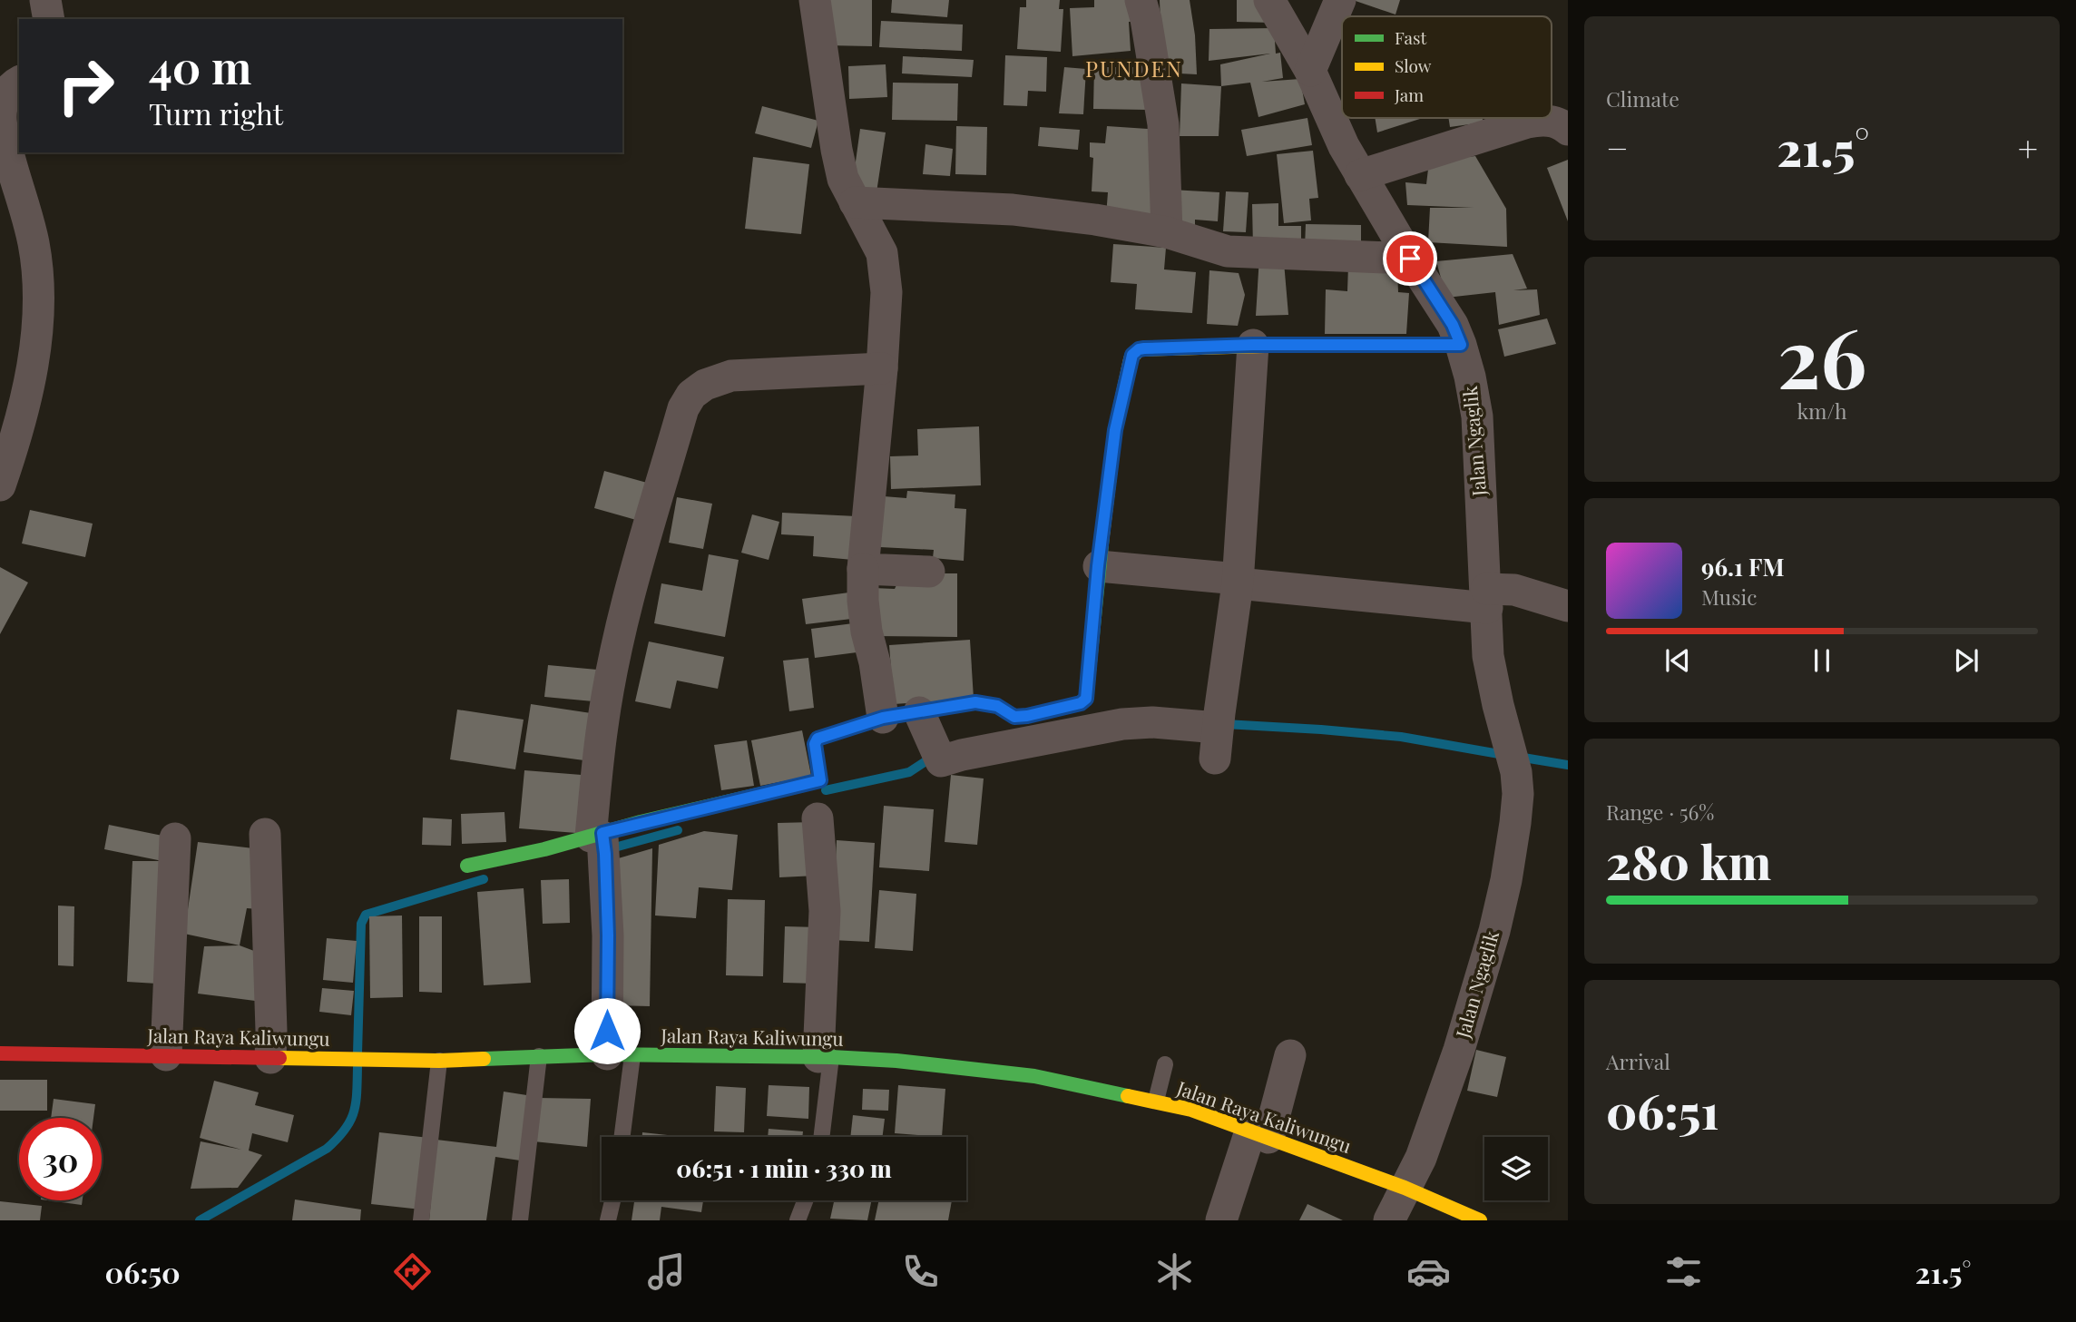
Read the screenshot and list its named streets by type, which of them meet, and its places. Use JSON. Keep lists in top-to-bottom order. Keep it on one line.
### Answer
{"streets":{"main road":["Jalan Raya Kaliwungu"],"street":["Jalan Ngaglik"]},"crossings":[["Jalan Ngaglik","Jalan Raya Kaliwungu"]],"districts":["PUNDEN"],"legend":["Fast","Slow","Jam"],"page":{"tile":["Climate",["26","km/h"],["Range · 56%","280 km"],["Arrival","06:51"]],"turn":["40 m","Turn right"],"heat":["−","21.5°","+"],"song":["96.1 FM","Music"],"limit":"30","trip":"06:51 · 1 min · 330 m","tabs":["06:50","21.5°"]}}
